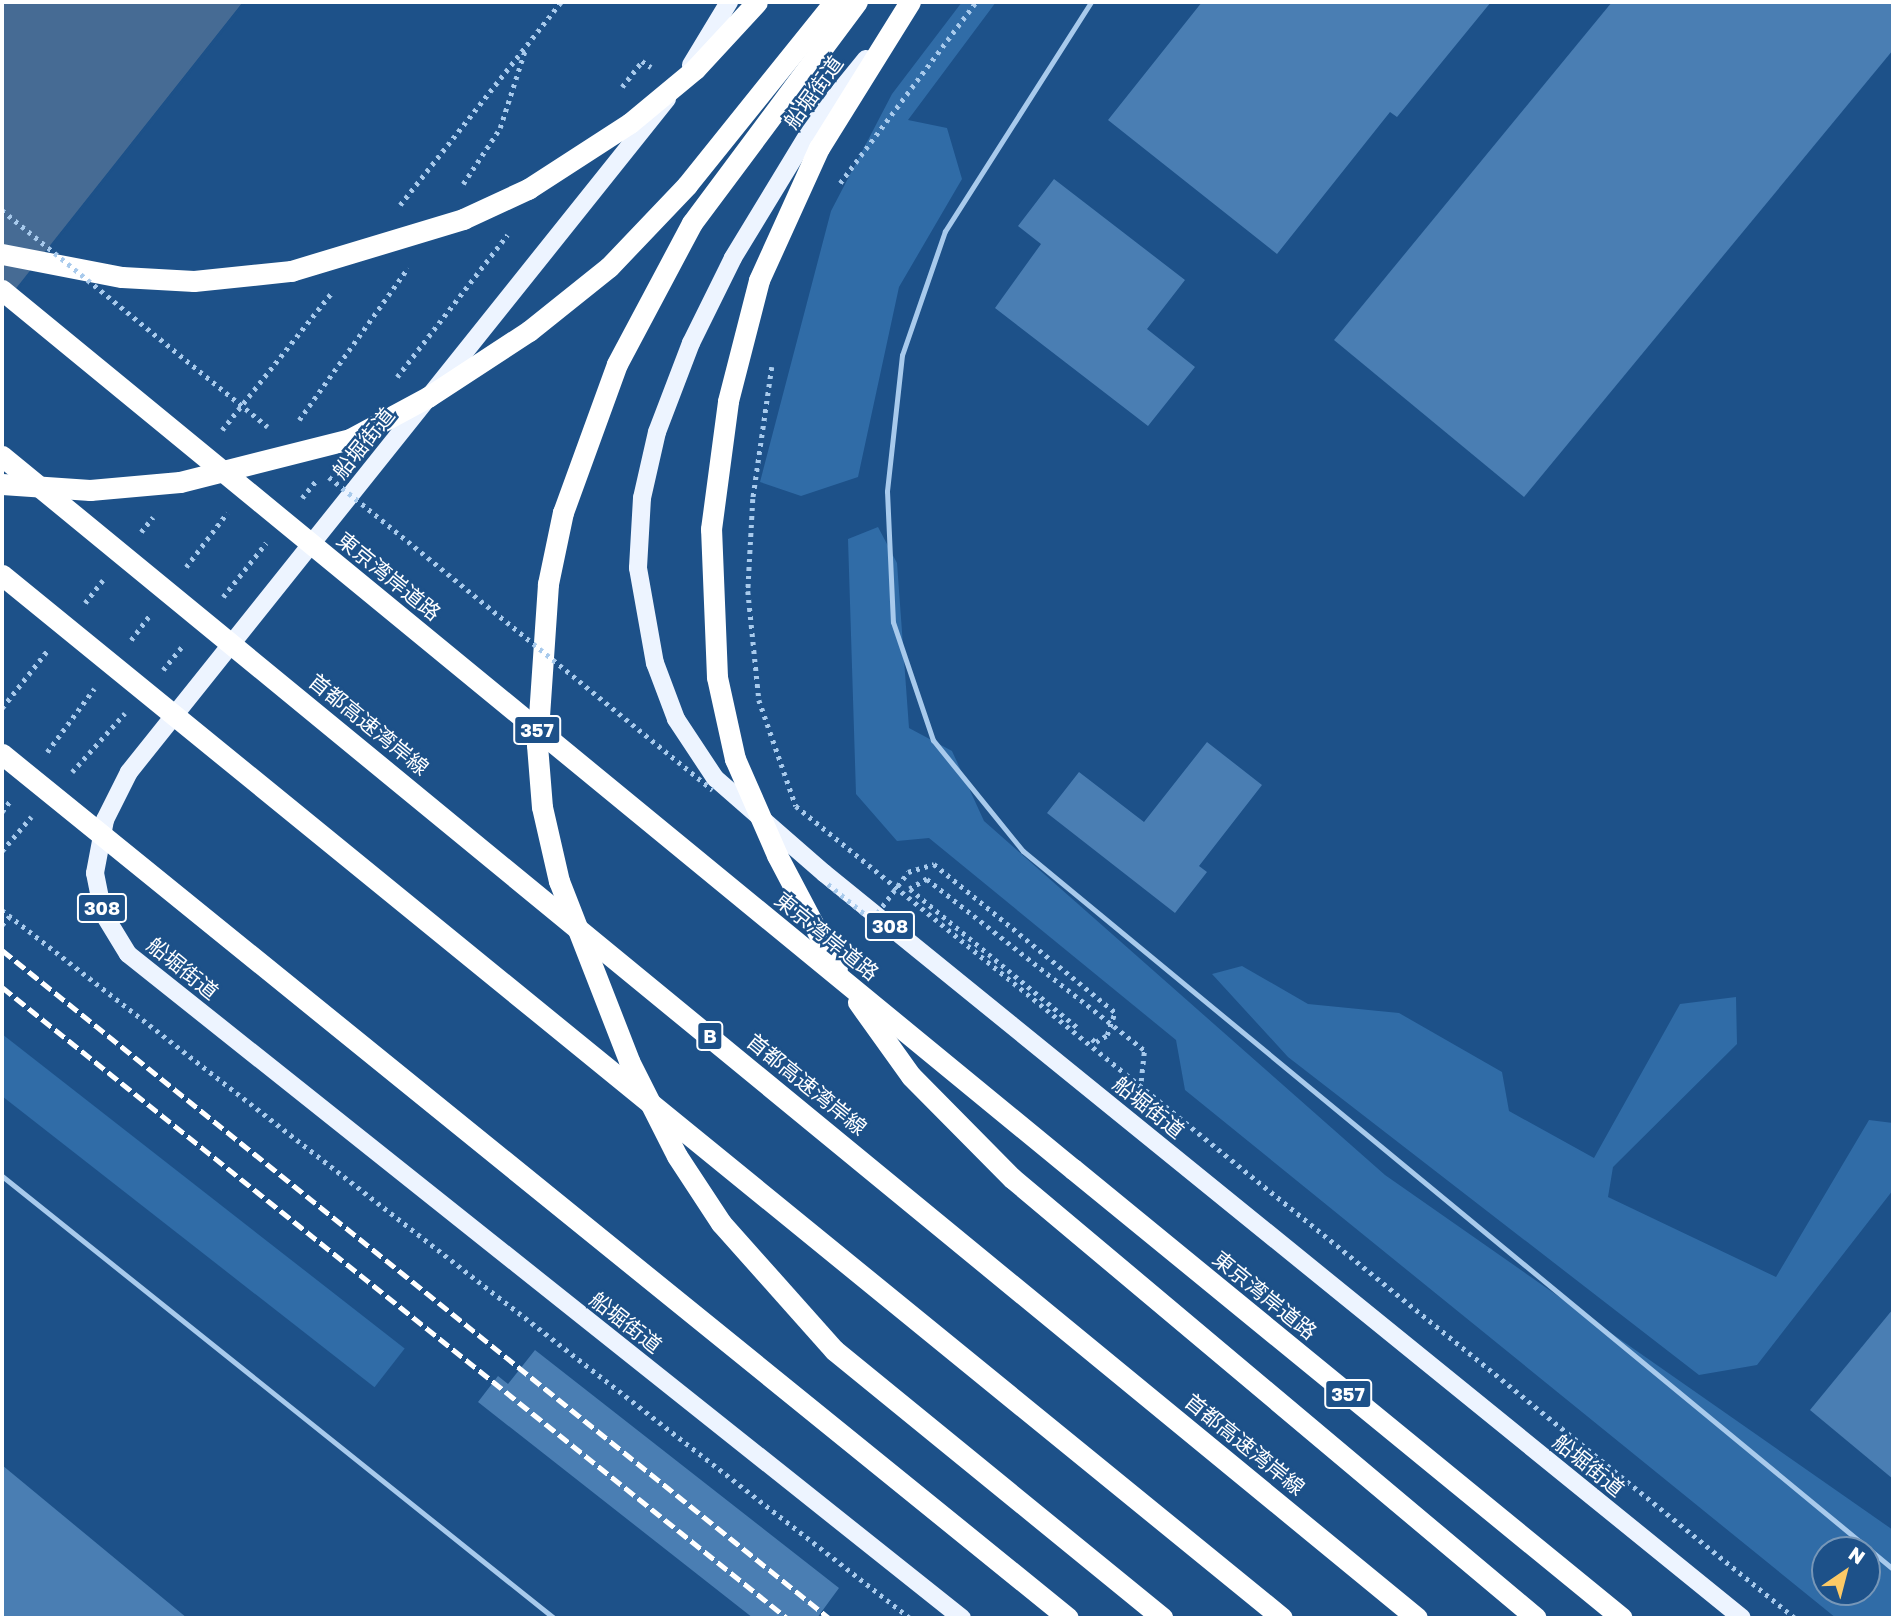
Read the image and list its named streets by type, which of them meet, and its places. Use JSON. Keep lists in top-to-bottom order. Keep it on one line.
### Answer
{"streets":{"highway":["東京湾岸道路","首都高速湾岸線","357","B"],"main road":["船堀街道","308"]},"north":"top right"}
